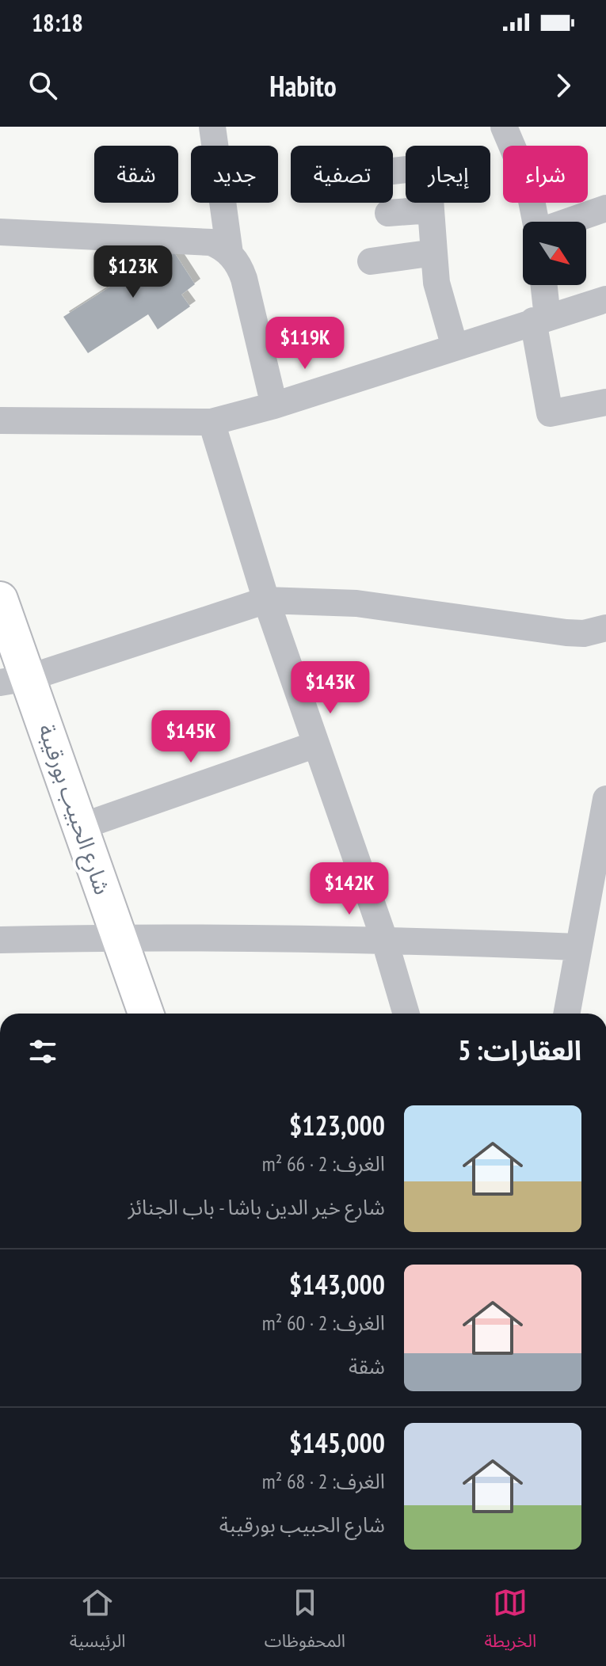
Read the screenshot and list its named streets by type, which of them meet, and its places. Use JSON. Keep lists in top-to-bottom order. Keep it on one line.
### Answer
{"streets":{"main road":["شارع الحبيب بورقيبة"]},"north":"bottom right","page":{"status":"18:18","header":"Habito","chip":["شراء","إيجار","تصفية","جديد","شقة"],"price":["$123K","$119K","$143K","$145K","$142K"],"heading":"العقارات: 5","list":[{"name":"$123,000","note":"الغرف: 2 · 66 m² · شارع خير الدين باشا - باب الجنائز"},{"name":"$143,000","note":"الغرف: 2 · 60 m² · شقة"},{"name":"$145,000","note":"الغرف: 2 · 68 m² · شارع الحبيب بورقيبة"}],"tabs":["الخريطة","المحفوظات","الرئيسية"]}}
